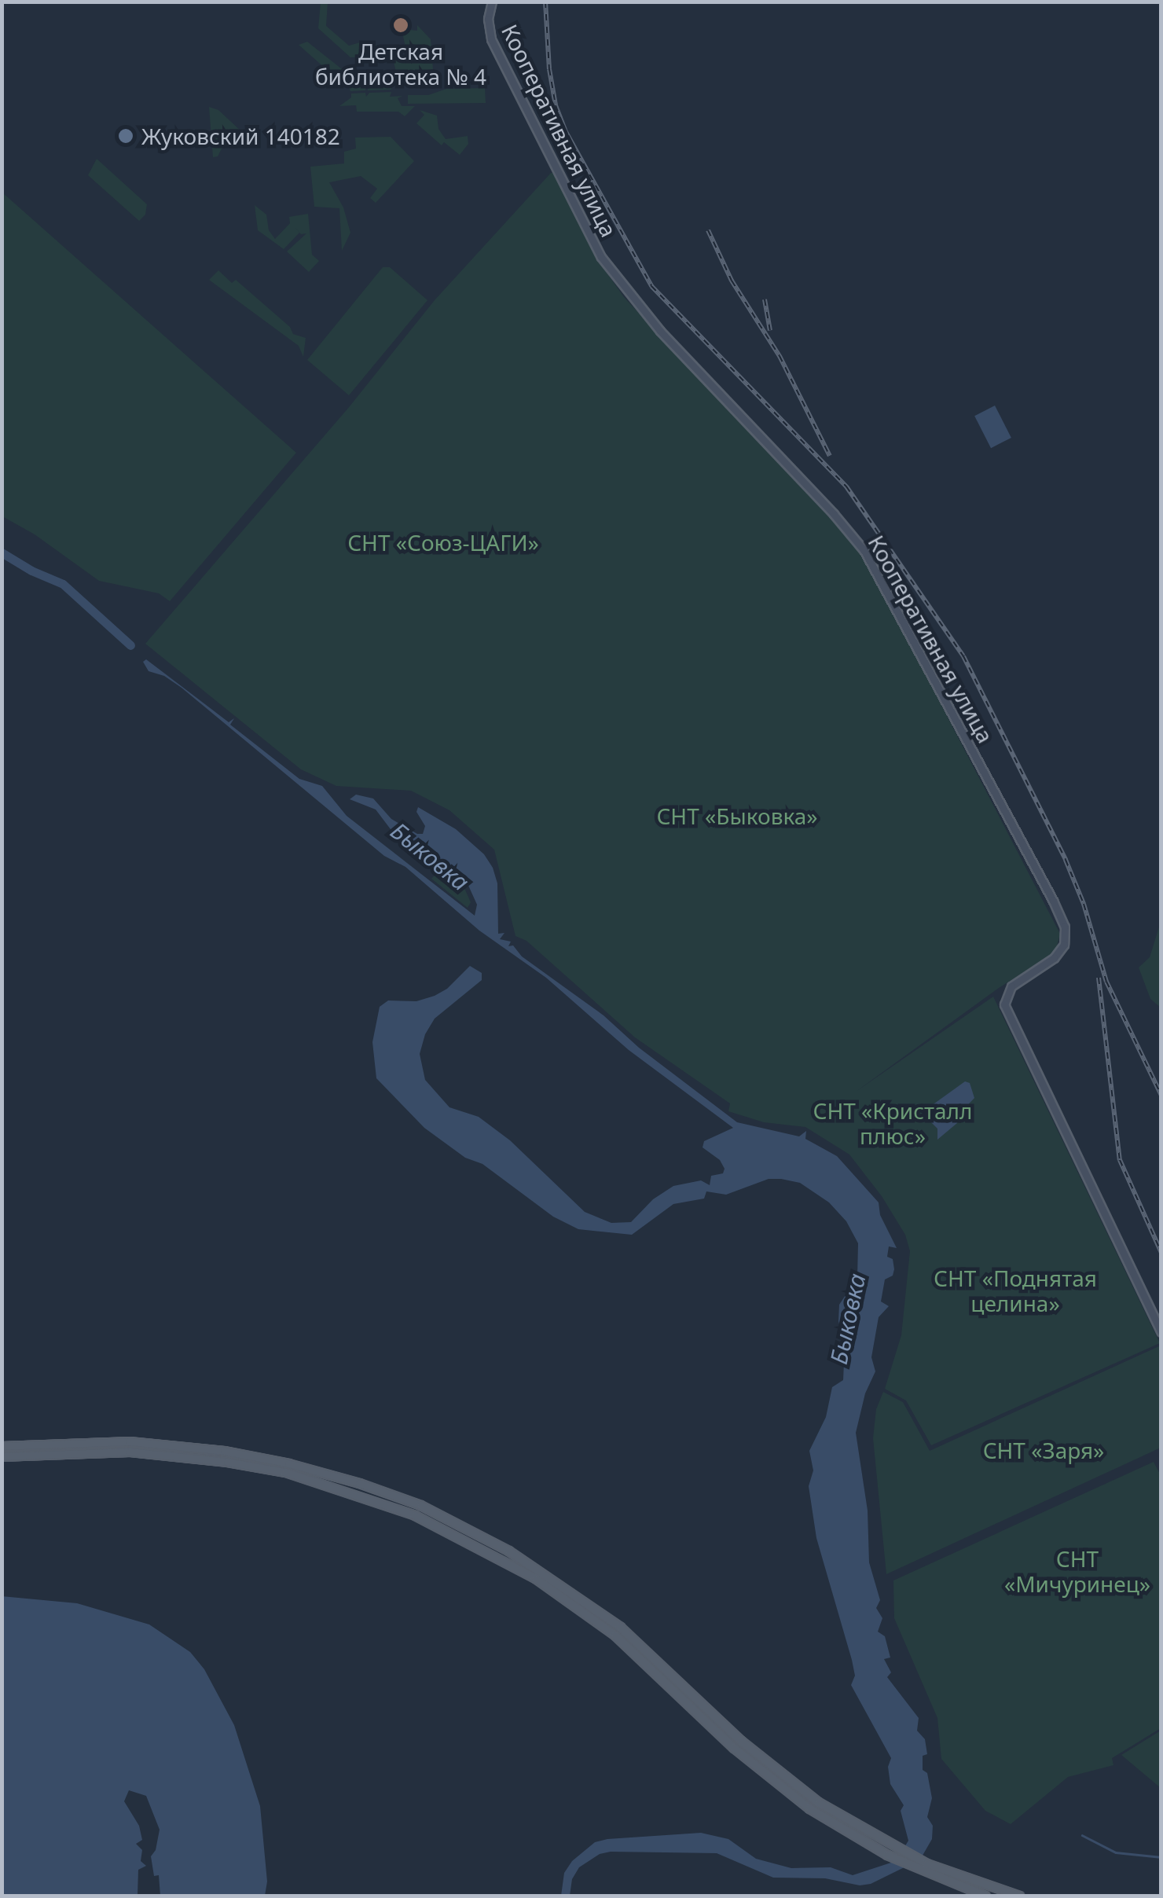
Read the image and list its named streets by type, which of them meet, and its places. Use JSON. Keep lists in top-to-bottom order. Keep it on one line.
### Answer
{"streets":{"main road":["Кооперативная улица"]},"water":["Быковка"],"parks":["СНТ «Союз-ЦАГИ»","СНТ «Быковка»","СНТ «Кристалл плюс»","СНТ «Поднятая целина»","СНТ «Заря»","СНТ «Мичуринец»"],"places":["Детская библиотека № 4","Жуковский 140182"]}
